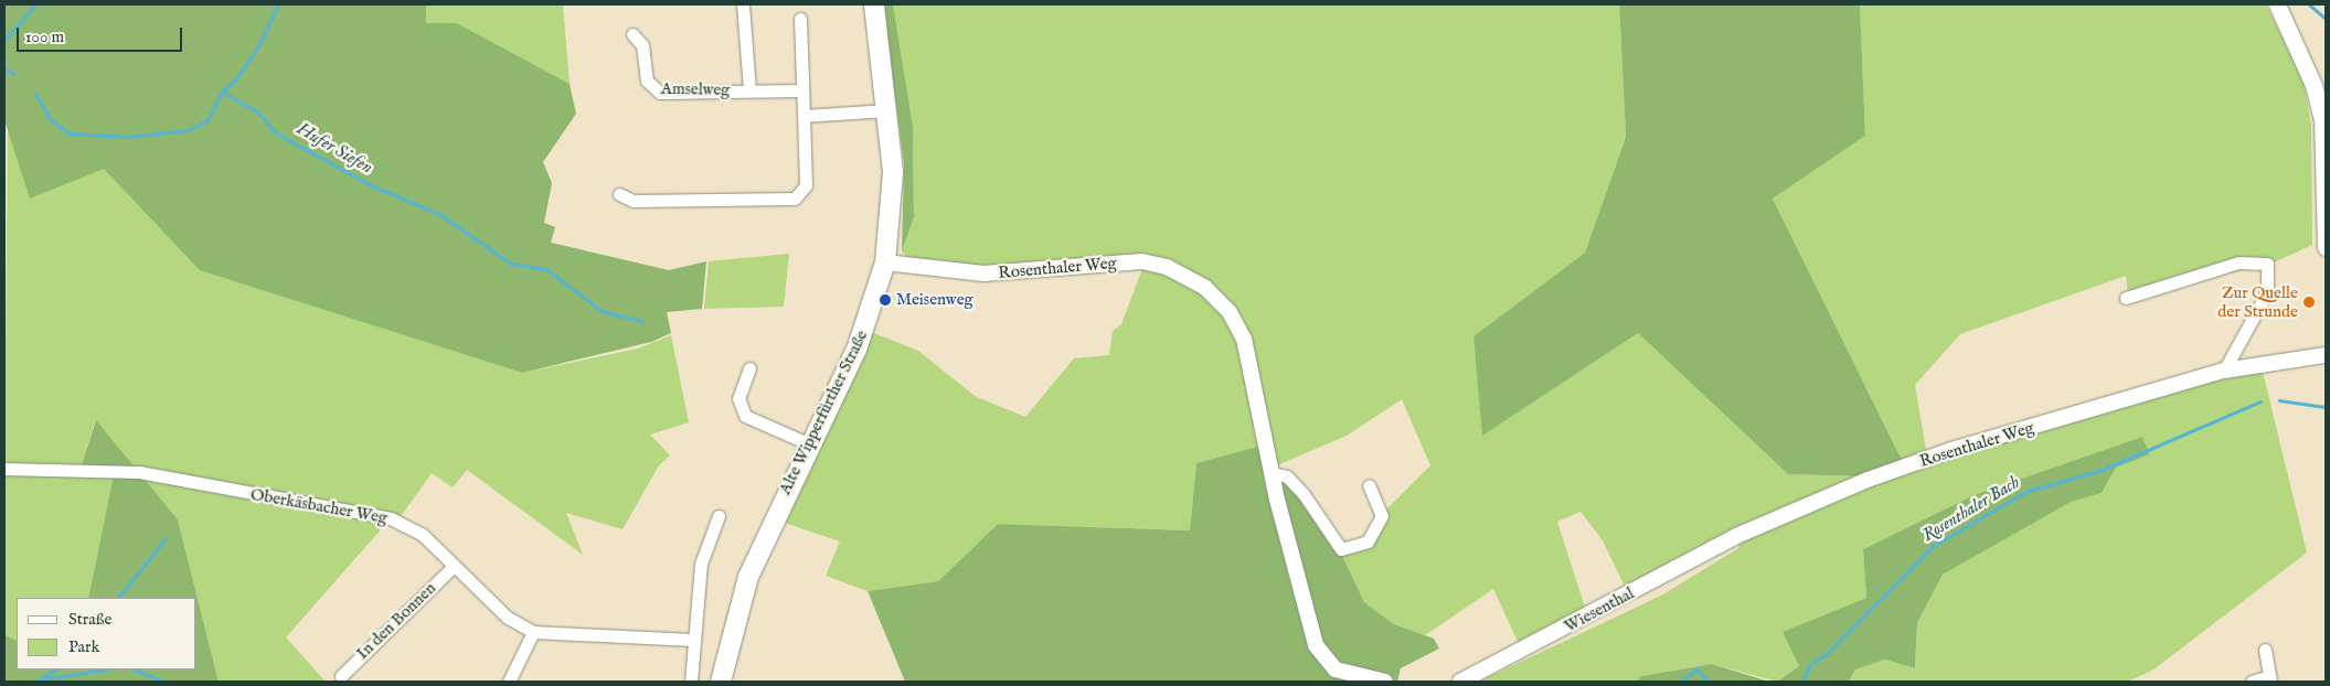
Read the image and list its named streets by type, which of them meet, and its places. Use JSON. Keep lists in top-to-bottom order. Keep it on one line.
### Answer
{"streets":{"main road":["Alte Wipperfürther Straße"],"street":["Amselweg","Rosenthaler Weg","Oberkäsbacher Weg","Wiesenthal","In den Bonnen"]},"crossings":[["Rosenthaler Weg","Alte Wipperfürther Straße"],["Rosenthaler Weg","Wiesenthal"],["Oberkäsbacher Weg","In den Bonnen"]],"water":["Hufer Siefen","Rosenthaler Bach"],"places":["Meisenweg","Zur Quelle der Strunde"],"legend":["Straße","Park"],"scale_bar":"100 m"}
